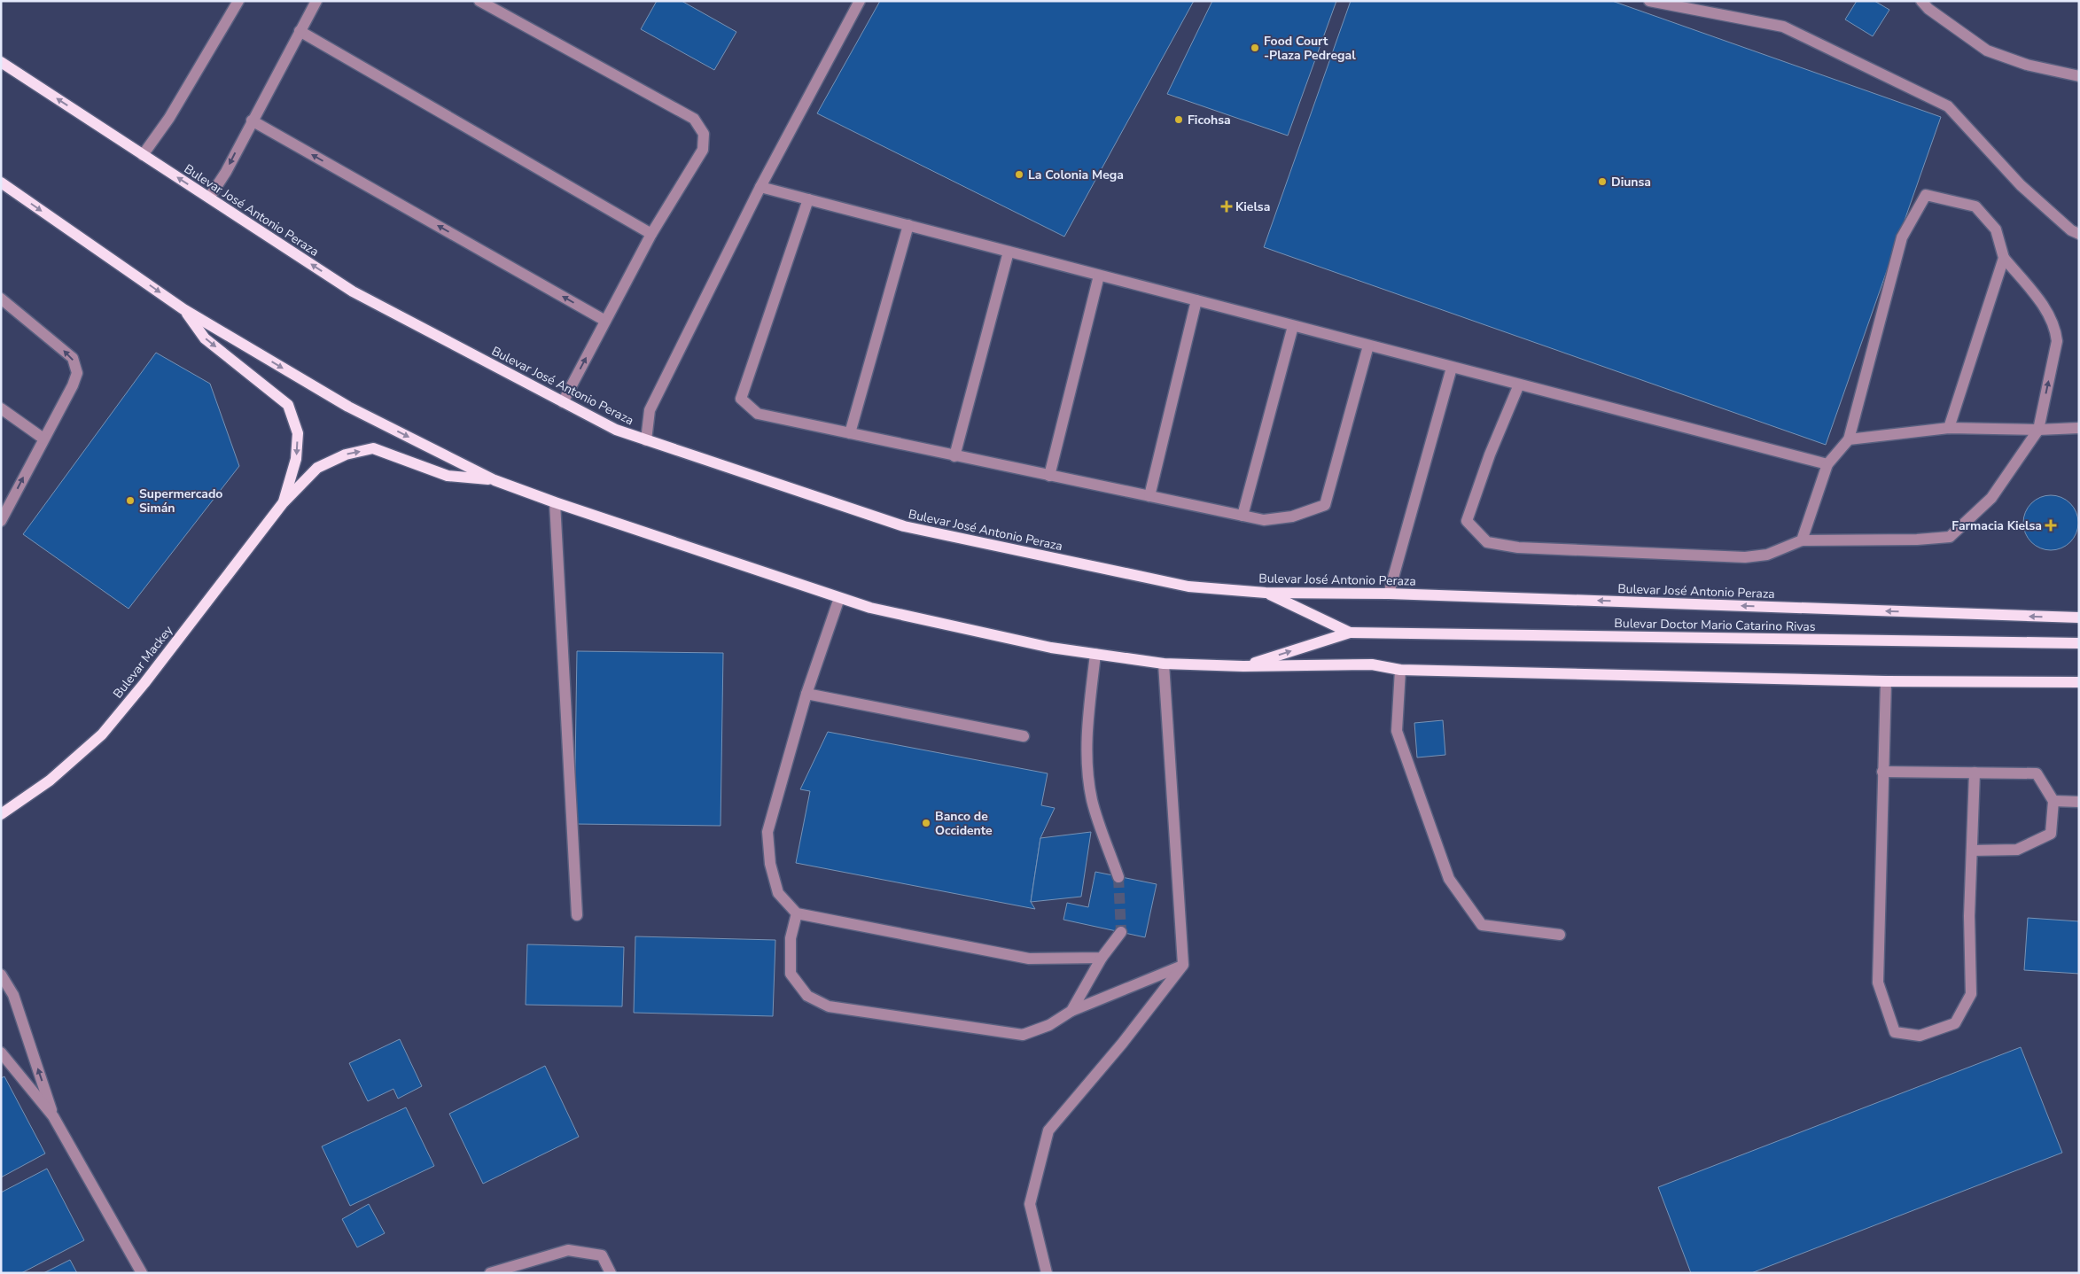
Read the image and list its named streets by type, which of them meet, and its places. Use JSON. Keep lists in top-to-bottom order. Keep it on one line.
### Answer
{"streets":{"main road":["Bulevar José Antonio Peraza","Bulevar Doctor Mario Catarino Rivas","Bulevar Mackey"]},"places":{"other":["Food Court -Plaza Pedregal","Ficohsa","La Colonia Mega","Diunsa","Supermercado Simán","Banco de Occidente"],"health":["Kielsa","Farmacia Kielsa"]}}
